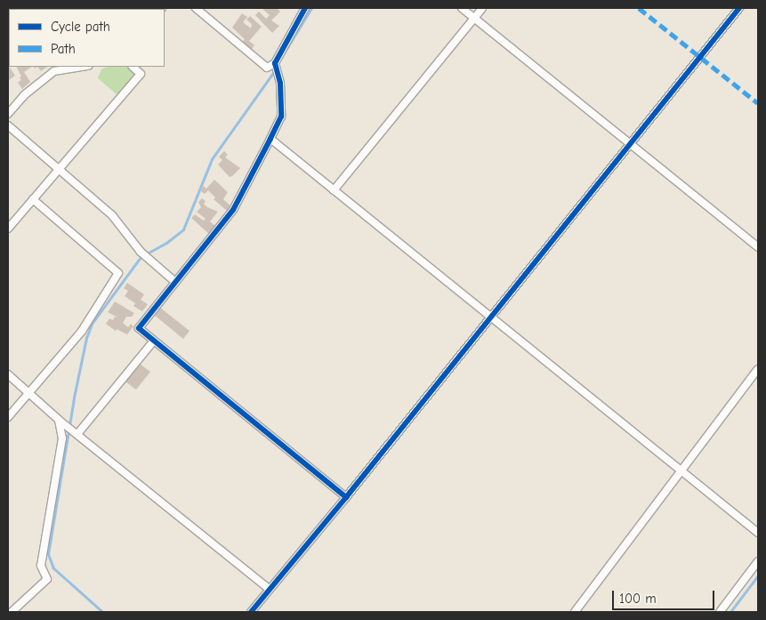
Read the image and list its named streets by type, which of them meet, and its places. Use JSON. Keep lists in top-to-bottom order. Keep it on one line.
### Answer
{"legend":["Cycle path","Path"],"scale_bar":"100 m"}
